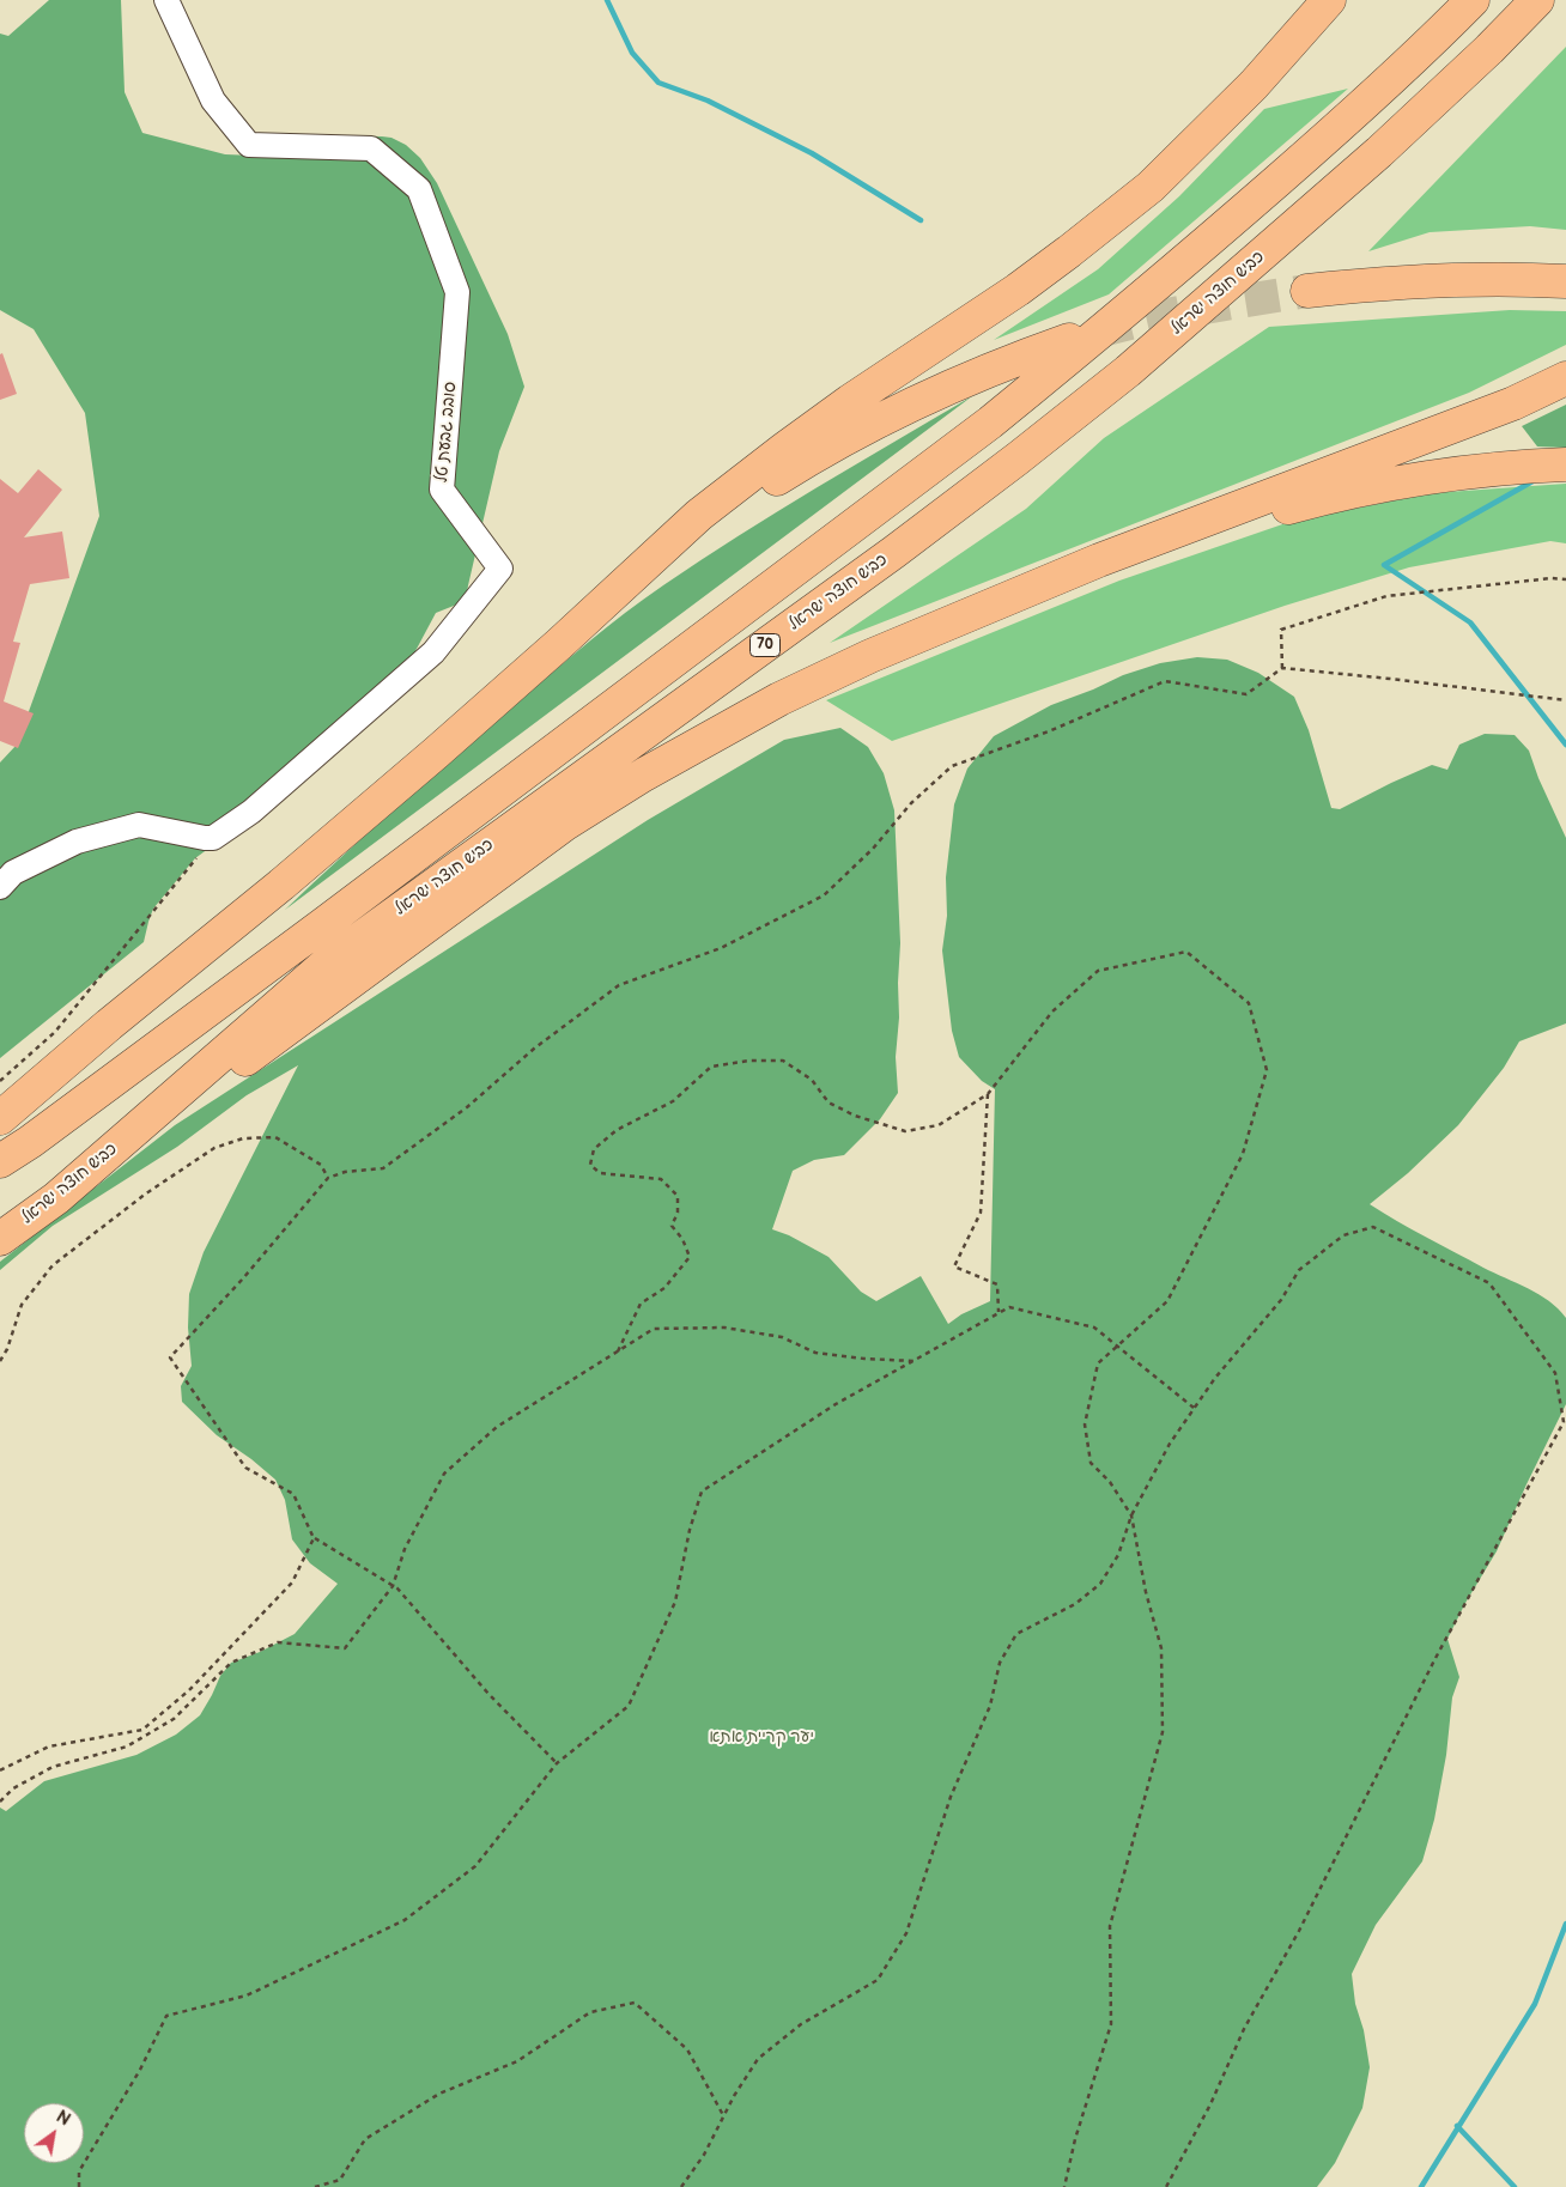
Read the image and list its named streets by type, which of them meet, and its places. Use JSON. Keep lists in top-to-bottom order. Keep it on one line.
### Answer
{"streets":{"highway":["כביש חוצה ישראל","70"],"lane":["סובב גבעת טל"]},"parks":["יער קריית אתא"],"north":"top right"}
